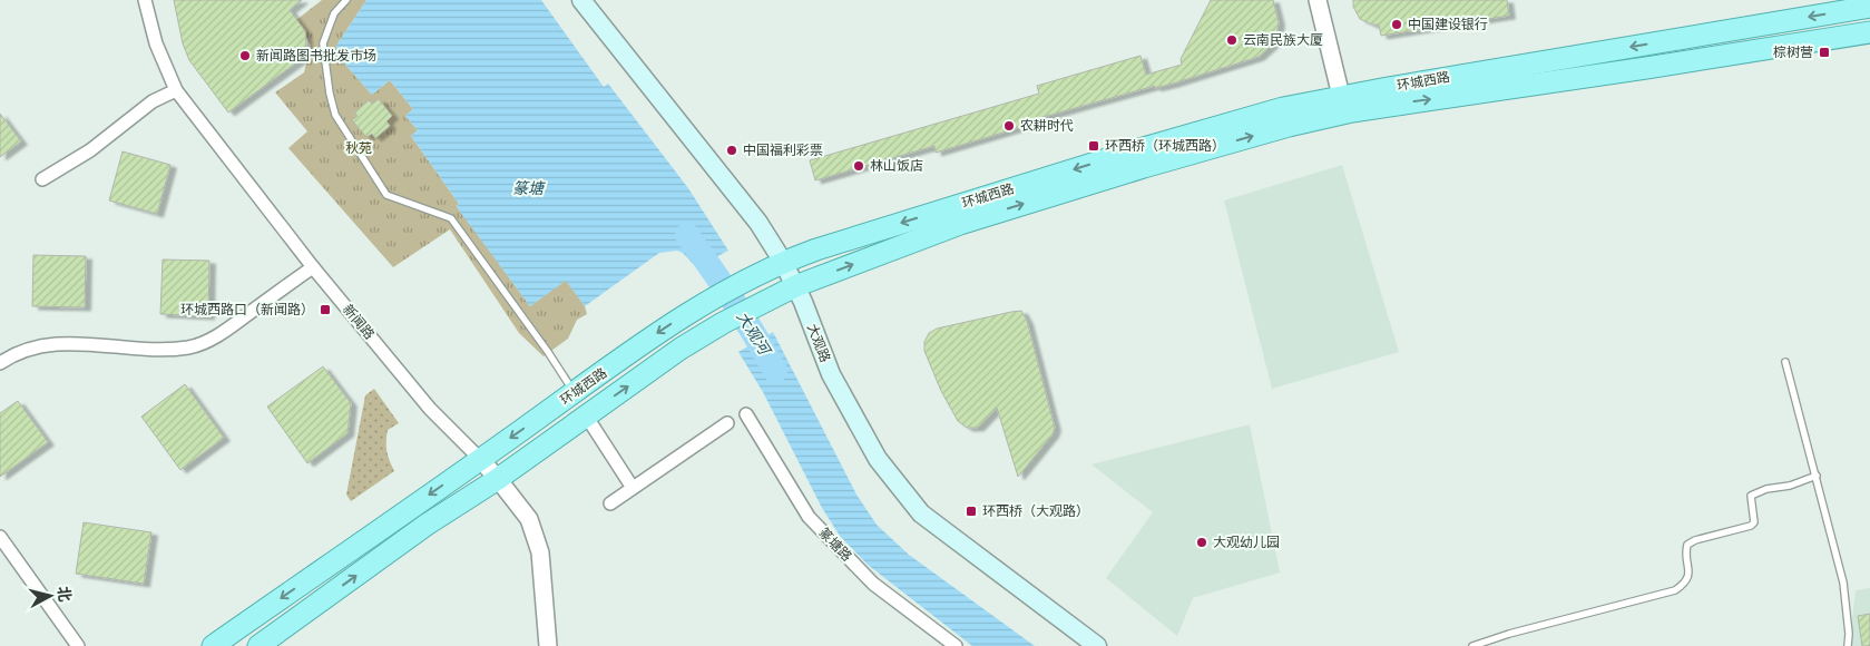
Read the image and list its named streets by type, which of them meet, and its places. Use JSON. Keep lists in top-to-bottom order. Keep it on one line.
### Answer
{"streets":{"main road":["环城西路","大观路"],"street":["新闻路","篆塘路"]},"crossings":[["环城西路","新闻路"],["环城西路","大观路"]],"water":["篆塘","大观河"],"parks":["秋苑"],"places":{"other":["中国建设银行","云南民族大厦","新闻路图书批发市场","农耕时代","中国福利彩票","林山饭店","大观幼儿园"],"transit":["棕树营","环西桥（环城西路）","环城西路口（新闻路）","环西桥（大观路）"]},"north":"right"}
